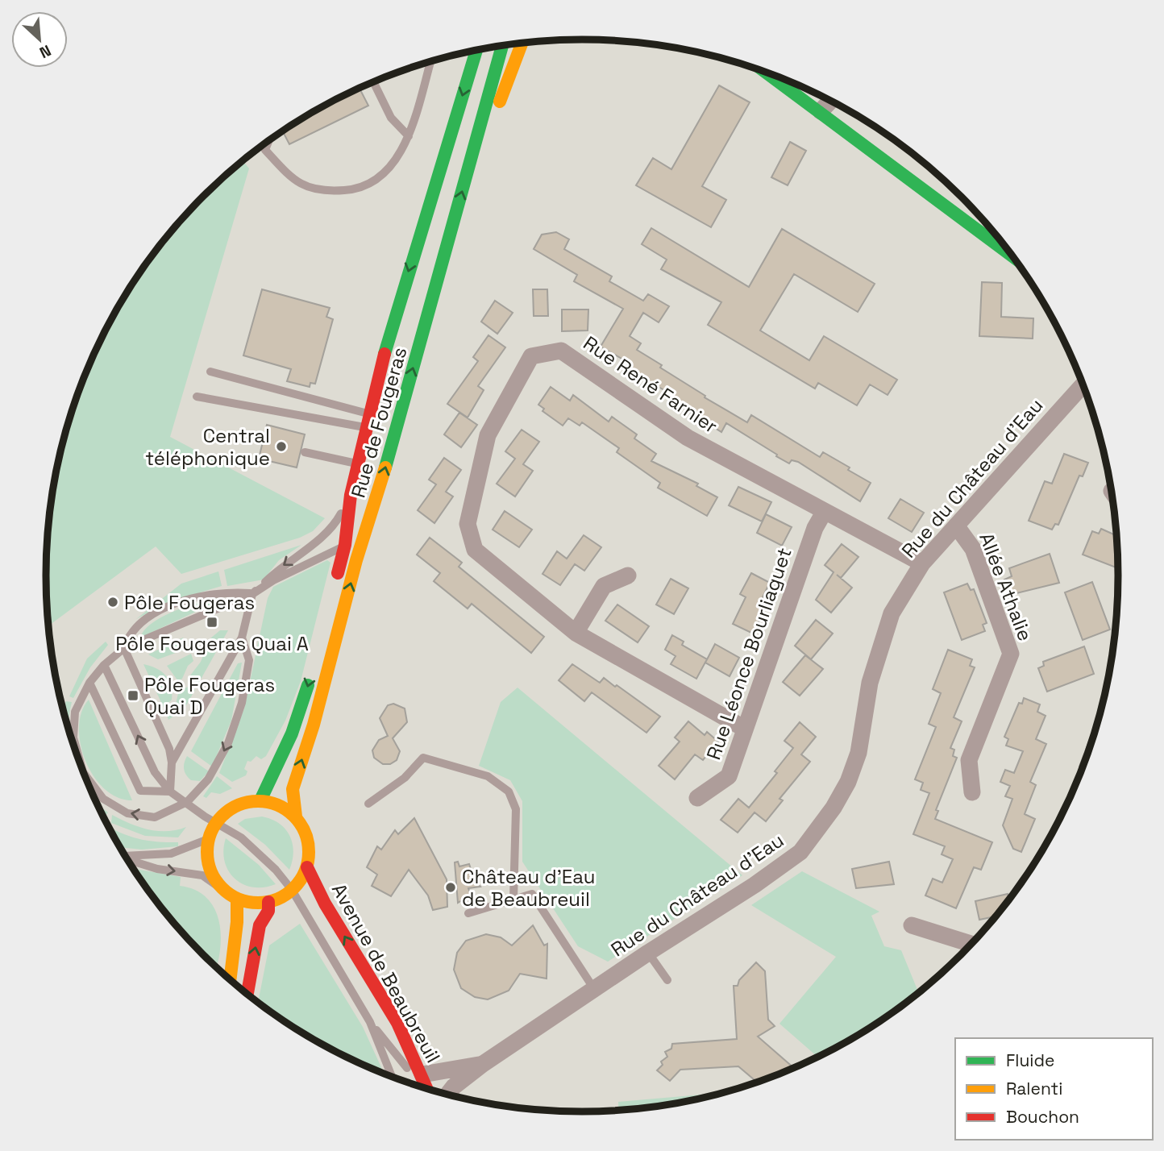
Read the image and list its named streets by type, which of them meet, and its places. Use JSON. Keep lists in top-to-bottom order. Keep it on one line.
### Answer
{"streets":{"main road":["Rue de Fougeras","Avenue de Beaubreuil"],"street":["Rue René Farnier","Rue du Château d'Eau","Allée Athalie","Rue Léonce Bourliaguet"]},"crossings":[["Rue René Farnier","Rue du Château d'Eau"],["Rue René Farnier","Rue Léonce Bourliaguet"],["Rue de Fougeras","Avenue de Beaubreuil"],["Rue du Château d'Eau","Allée Athalie"]],"places":{"other":["Central téléphonique","Pôle Fougeras","Château d'Eau de Beaubreuil"],"transit":["Pôle Fougeras Quai A","Pôle Fougeras Quai D"]},"legend":["Fluide","Ralenti","Bouchon"],"north":"bottom right"}
